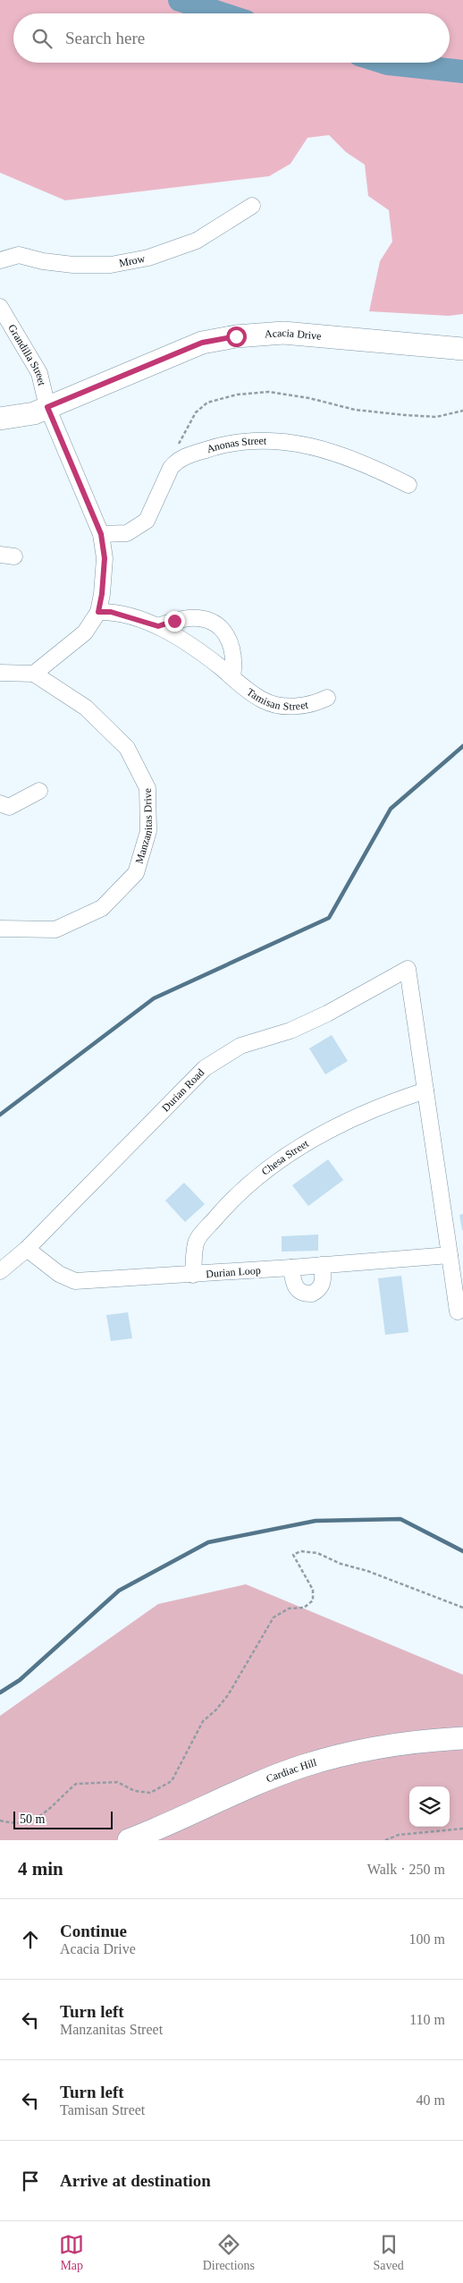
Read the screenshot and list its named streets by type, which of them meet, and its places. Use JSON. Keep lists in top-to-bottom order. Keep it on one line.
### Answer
{"streets":{"street":["Mrow","Acacia Drive","Grandilla Street","Anonas Street","Tamisan Street","Manzanitas Drive","Durian Road","Chesa Street","Durian Loop","Cardiac Hill"]},"crossings":[["Acacia Drive","Grandilla Street"],["Grandilla Street","Tamisan Street"],["Durian Road","Chesa Street"],["Durian Road","Durian Loop"],["Chesa Street","Durian Loop"]],"scale_bar":"50 m","page":{"search":"Search here","scale":"50 m","heading":["4 min","Walk · 250 m"],"list":[["Continue","Acacia Drive","100 m"],["Turn left","Manzanitas Street","110 m"],["Turn left","Tamisan Street","40 m"],"Arrive at destination"],"nav":["Map","Directions","Saved"]}}
